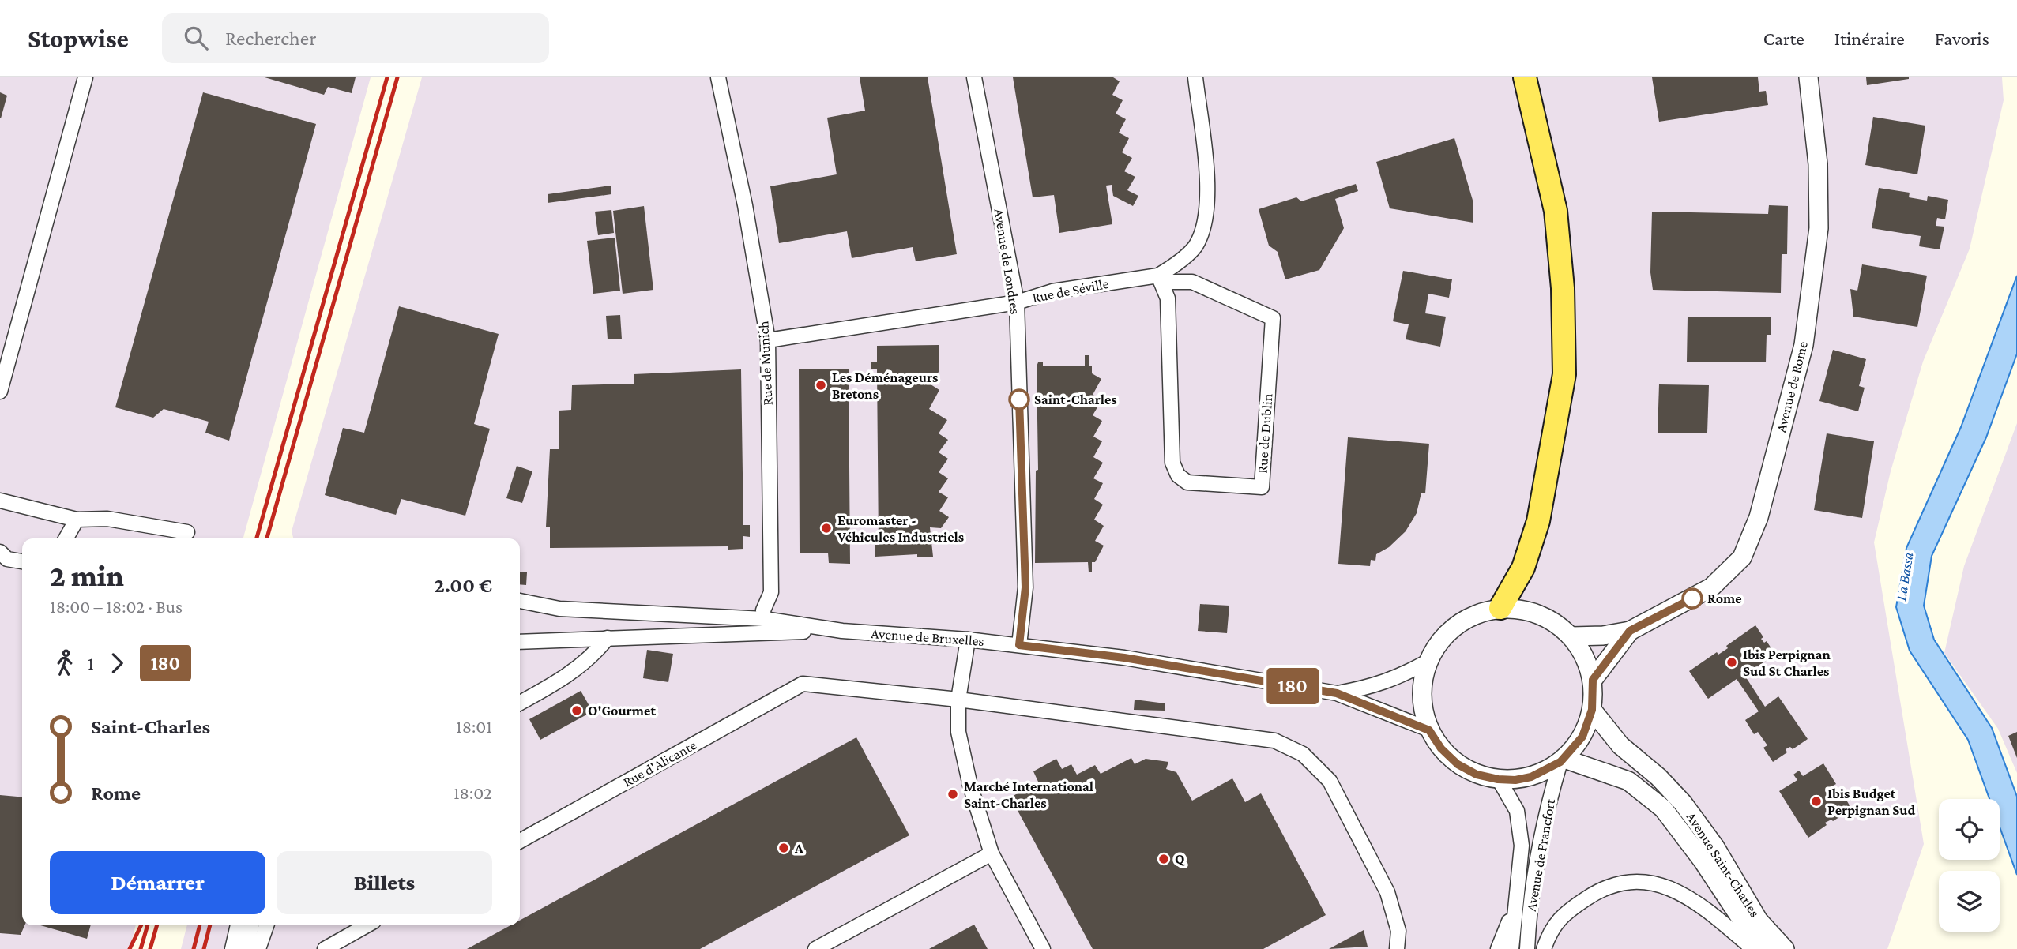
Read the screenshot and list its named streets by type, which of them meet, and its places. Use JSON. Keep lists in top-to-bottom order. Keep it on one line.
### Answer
{"streets":{"street":["Avenue de Londres","Rue de Séville","Rue de Munich","Avenue de Rome","Rue de Dublin","Avenue de Bruxelles","Rue d'Alicante","Avenue de Francfort","Avenue Saint-Charles"]},"crossings":[["Avenue de Londres","Rue de Séville"],["Avenue de Londres","Avenue de Bruxelles"],["Rue de Séville","Rue de Munich"],["Rue de Séville","Rue de Dublin"],["Rue de Munich","Avenue de Bruxelles"],["Avenue de Rome","Avenue de Bruxelles"],["Avenue de Rome","Avenue de Francfort"],["Avenue de Rome","Avenue Saint-Charles"],["Avenue de Bruxelles","Avenue de Francfort"],["Avenue de Bruxelles","Avenue Saint-Charles"],["Avenue de Francfort","Avenue Saint-Charles"]],"water":["La Bassa"],"places":["Les Déménageurs Bretons","Saint-Charles","Euromaster - Véhicules Industriels","Rome","Ibis Perpignan Sud St Charles","O'Gourmet","Marché International Saint-Charles","Ibis Budget Perpignan Sud","A","Q"],"lines":["bus line 180"],"page":{"header":"Stopwise","search":"Rechercher","nav":["Carte","Itinéraire","Favoris"],"on_map":"180","heading":["2 min","18:00 – 18:02 · Bus","2.00 €"],"legs":["1","180"],"list":[{"name":"Saint-Charles","value":"18:01"},{"name":"Rome","value":"18:02"}],"buttons":["Démarrer","Billets"]}}
